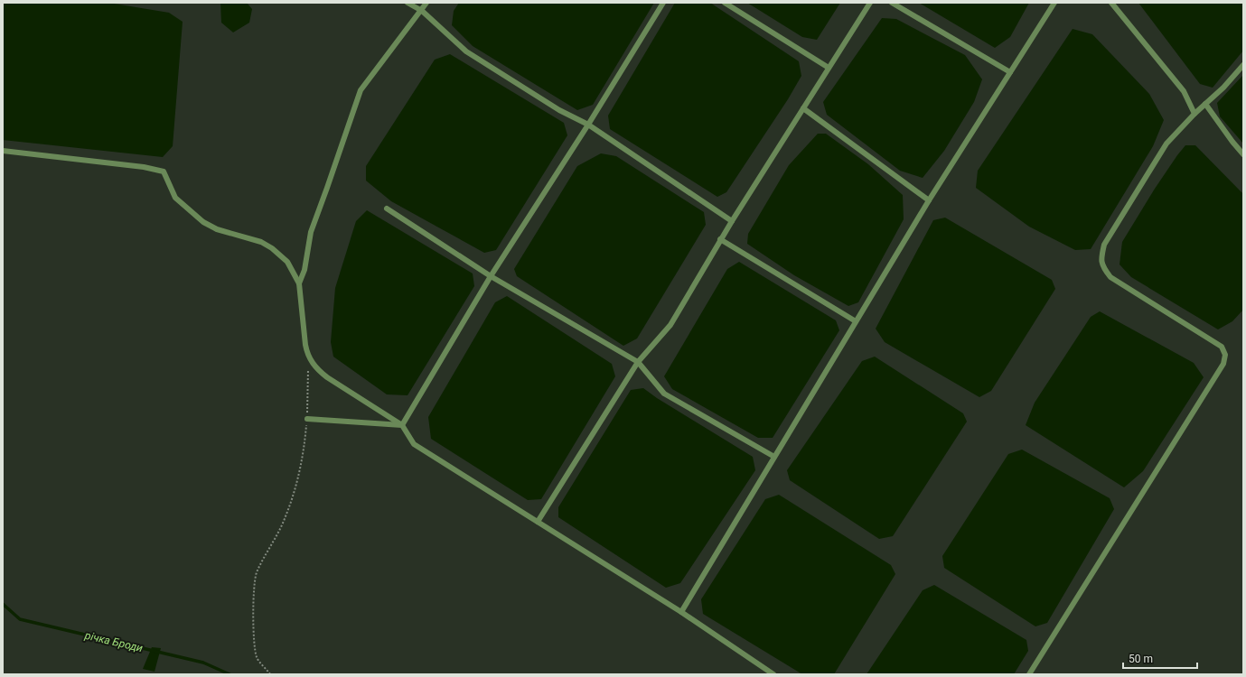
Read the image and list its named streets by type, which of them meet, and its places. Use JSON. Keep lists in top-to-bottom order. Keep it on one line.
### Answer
{"water":["річка Броди"],"scale_bar":"50 m"}
